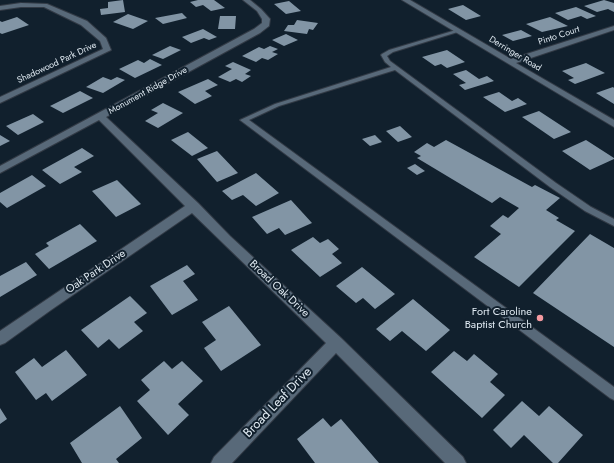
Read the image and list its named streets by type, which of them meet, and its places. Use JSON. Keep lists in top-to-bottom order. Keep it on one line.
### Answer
{"streets":{"street":["Pinto Court","Derringer Road","Shadowood Park Drive","Monument Ridge Drive","Oak Park Drive","Broad Oak Drive","Broad Leaf Drive"]},"crossings":[["Pinto Court","Derringer Road"],["Monument Ridge Drive","Broad Oak Drive"],["Oak Park Drive","Broad Oak Drive"],["Broad Oak Drive","Broad Leaf Drive"]],"places":["Fort Caroline Baptist Church"]}
